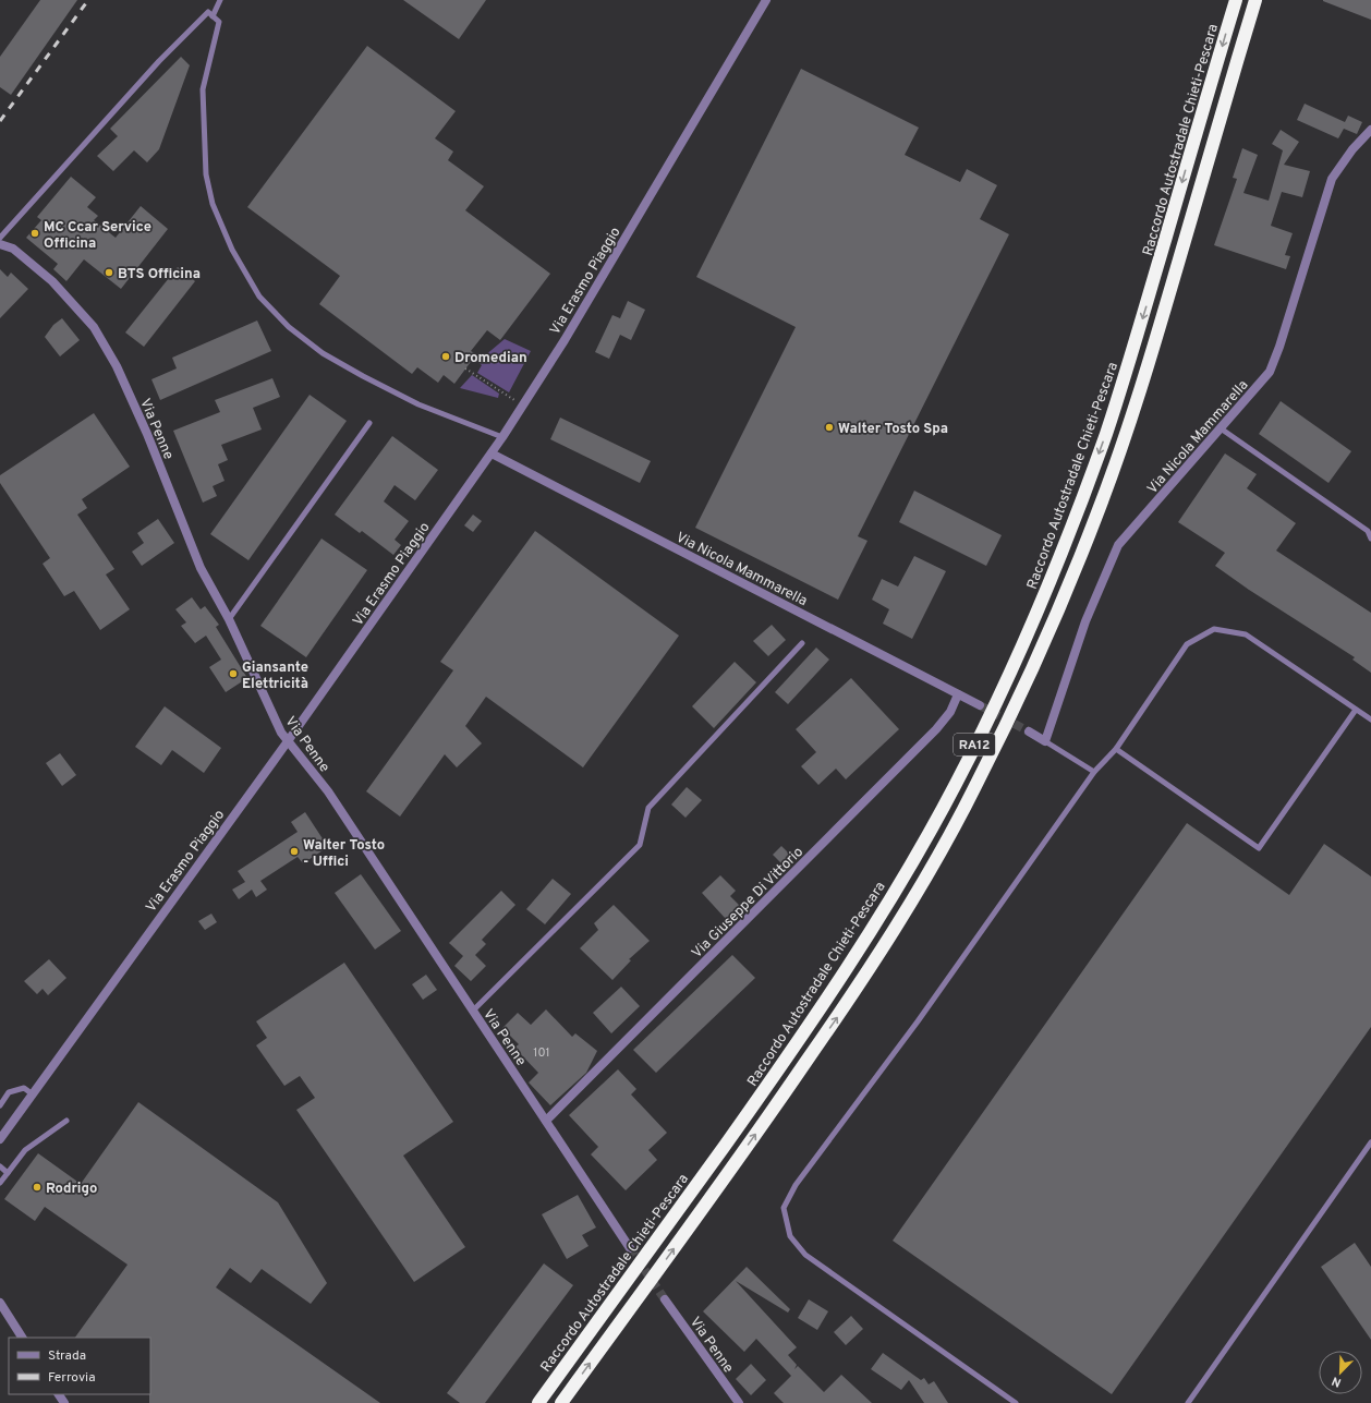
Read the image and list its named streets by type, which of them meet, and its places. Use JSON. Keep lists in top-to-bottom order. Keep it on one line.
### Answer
{"streets":{"highway":["Raccordo Autostradale Chieti-Pescara","RA12"],"street":["Via Erasmo Piaggio","Via Penne","Via Nicola Mammarella","Via Giuseppe Di Vittorio"]},"crossings":[["Via Erasmo Piaggio","Via Penne"],["Via Erasmo Piaggio","Via Nicola Mammarella"],["Via Penne","Via Giuseppe Di Vittorio"],["Via Nicola Mammarella","Via Giuseppe Di Vittorio"]],"places":["MC Ccar Service Officina","BTS Officina","Dromedian","Walter Tosto Spa","Giansante Elettricità","Walter Tosto - Uffici","Rodrigo"],"house_numbers":["101"],"legend":["Strada","Ferrovia"],"north":"bottom left"}
